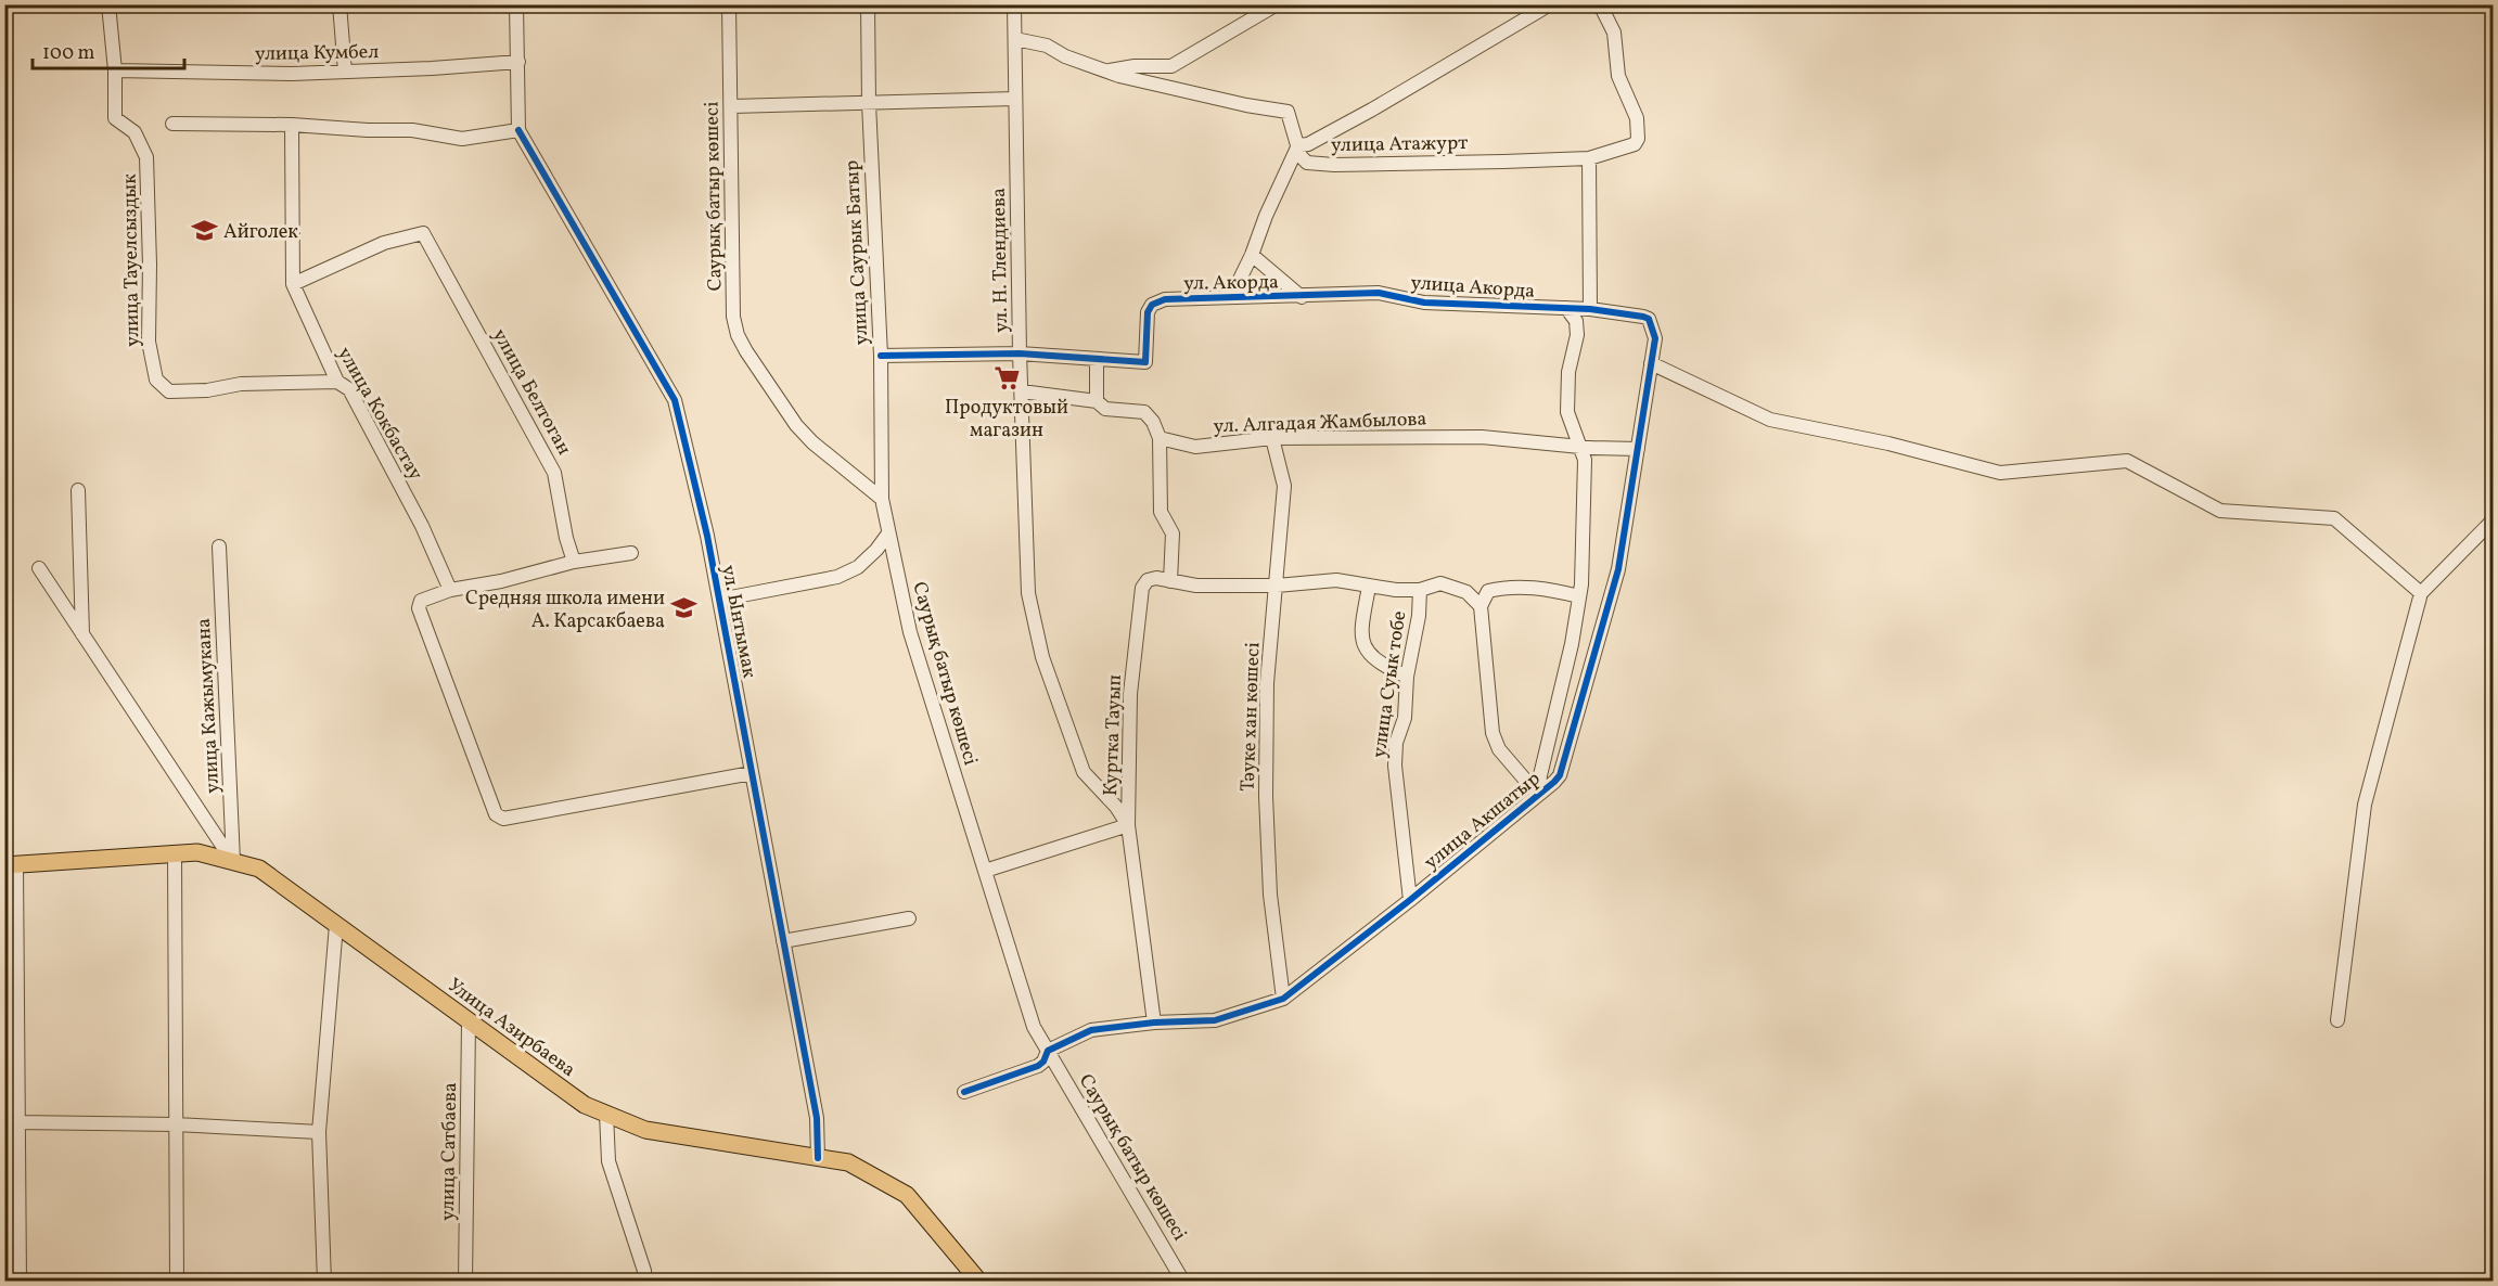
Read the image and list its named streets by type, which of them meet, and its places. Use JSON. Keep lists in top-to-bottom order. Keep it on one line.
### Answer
{"streets":{"main road":["Улица Азирбаева"],"street":["улица Кумбел","улица Атажурт","Саурық батыр көшесі","улица Саурык Батыр","улица Тауелсыздык","ул. Н. Тлендиева","ул. Акорда","улица Акорда","улица Белтоган","улица Кокбастау","ул. Алгадая Жамбылова","ул. Ынтымак","улица Суык тобе","улица Кажымукана","Тәуке хан көшесі","Куртка Тауып","улица Акшатыр","улица Сатбаева"]},"crossings":[["улица Кумбел","улица Тауелсыздык"],["улица Атажурт","ул. Н. Тлендиева"],["Саурық батыр көшесі","улица Саурык Батыр"],["Саурық батыр көшесі","улица Акшатыр"],["улица Саурык Батыр","ул. Акорда"],["улица Тауелсыздык","улица Кокбастау"],["ул. Н. Тлендиева","ул. Акорда"],["ул. Н. Тлендиева","Куртка Тауып"],["ул. Акорда","улица Акорда"],["улица Акорда","улица Акшатыр"],["улица Белтоган","улица Кокбастау"],["ул. Алгадая Жамбылова","Тәуке хан көшесі"],["ул. Алгадая Жамбылова","улица Акшатыр"],["ул. Ынтымак","Улица Азирбаева"],["улица Суык тобе","Куртка Тауып"],["улица Суык тобе","улица Акшатыр"],["улица Кажымукана","Улица Азирбаева"],["Тәуке хан көшесі","Куртка Тауып"],["Тәуке хан көшесі","улица Акшатыр"],["Куртка Тауып","улица Акшатыр"],["Улица Азирбаева","улица Сатбаева"]],"places":{"school or university":["Айголек","Средняя школа имени А. Карсакбаева"],"supermarket":["Продуктовый магазин"]},"scale_bar":"100 m"}
